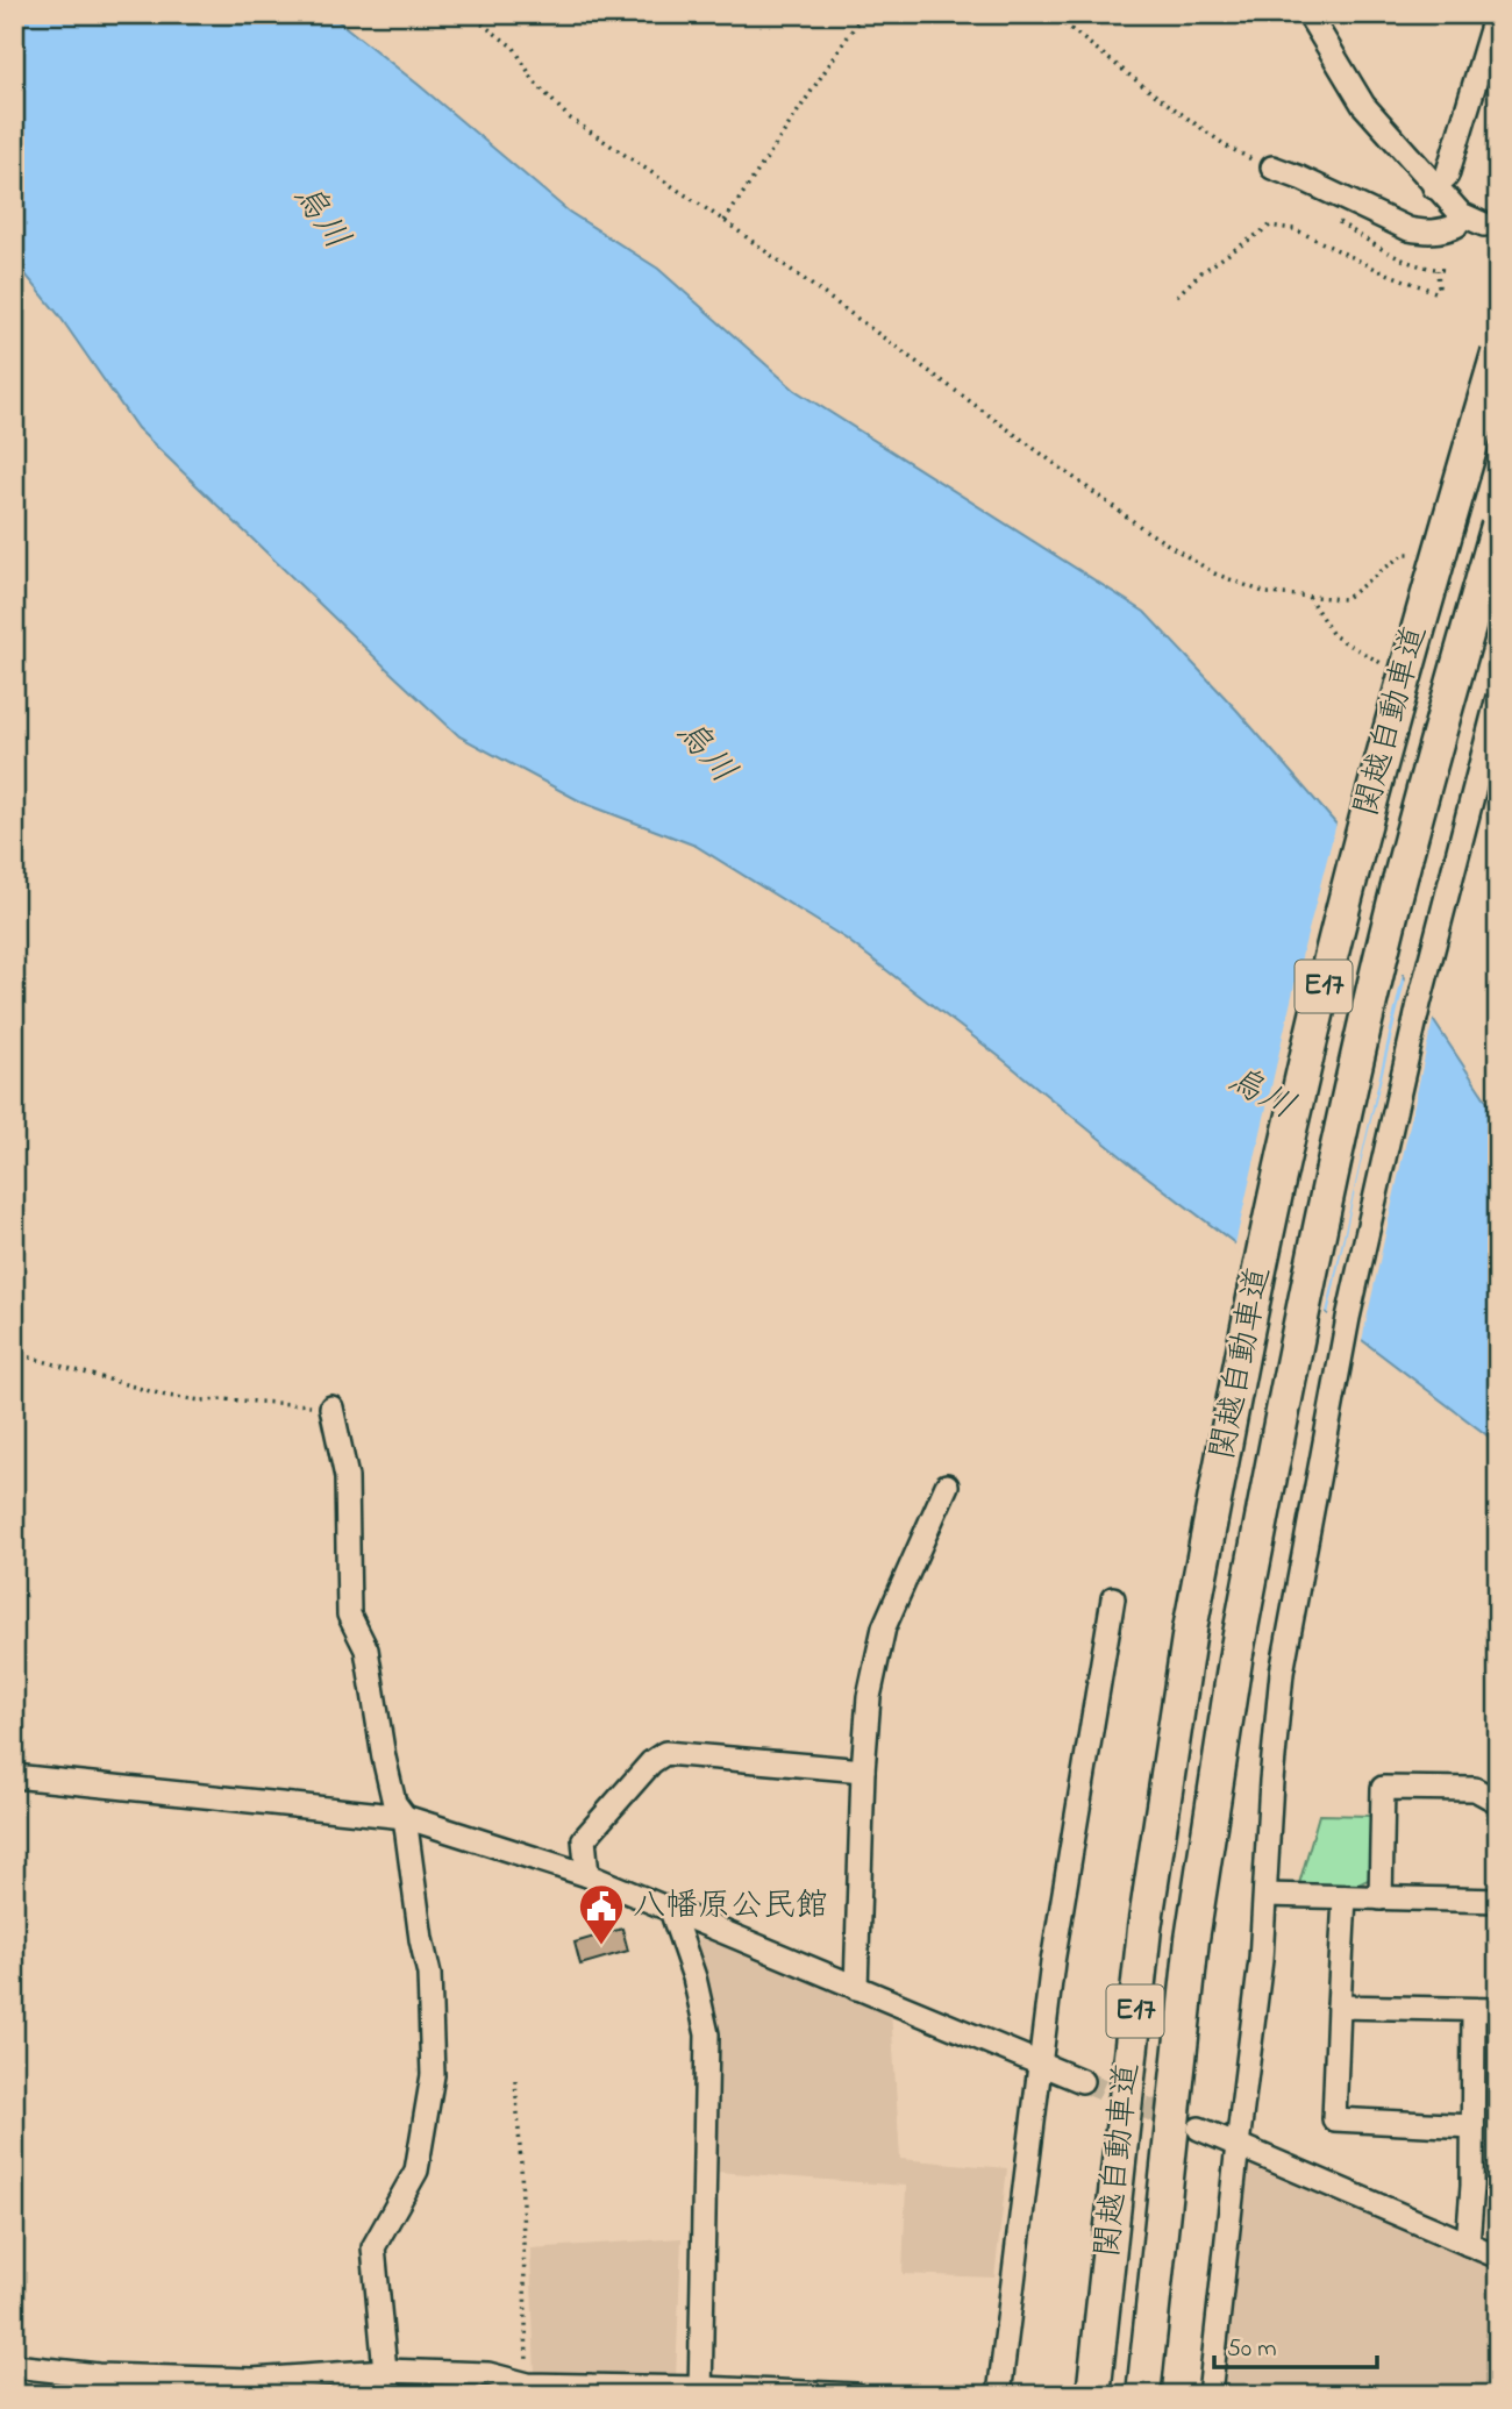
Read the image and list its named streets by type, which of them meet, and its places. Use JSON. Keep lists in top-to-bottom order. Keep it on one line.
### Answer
{"streets":{"highway":["関越自動車道","E17"]},"water":["烏川"],"places":{"public building":["八幡原公民館"]},"scale_bar":"50 m"}
